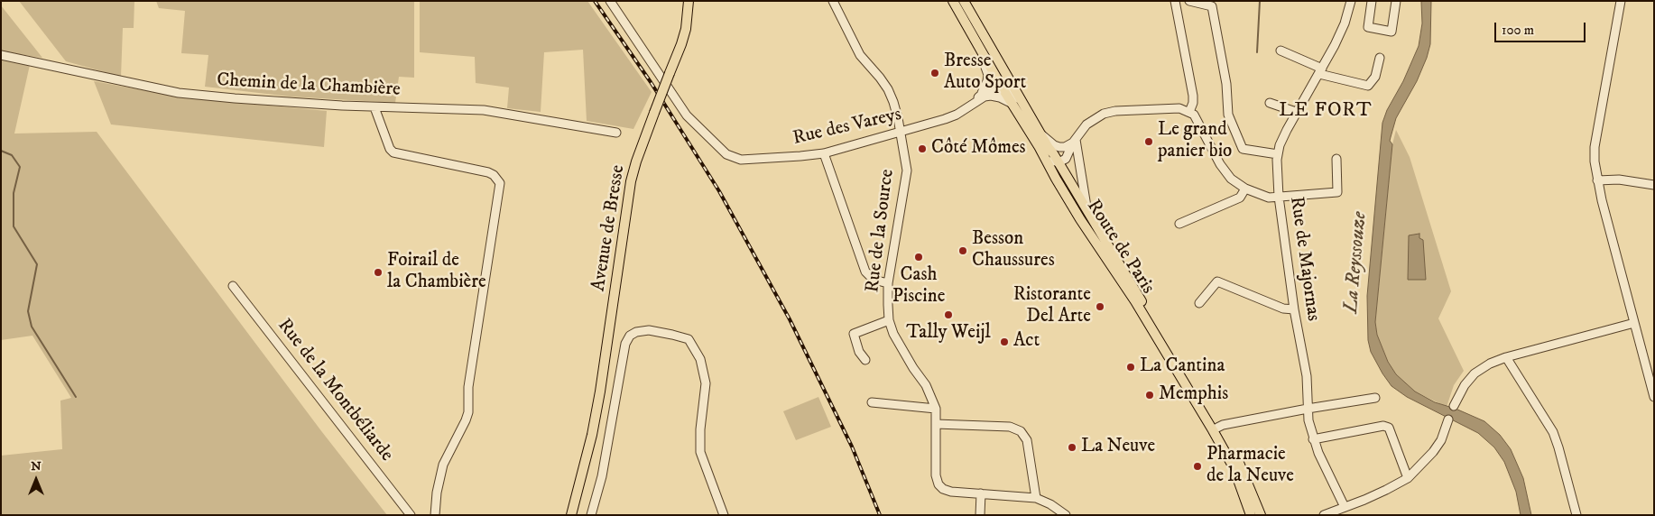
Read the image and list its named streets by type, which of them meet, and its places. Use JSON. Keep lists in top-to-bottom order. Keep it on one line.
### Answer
{"streets":{"main road":["Avenue de Bresse","Route de Paris"],"street":["Chemin de la Chambière","Rue des Vareys","Rue de la Source","Rue de Majornas","Rue de la Montbéliarde"]},"crossings":[["Rue des Vareys","Rue de la Source"],["Rue des Vareys","Route de Paris"]],"districts":["LE FORT"],"water":["La Reyssouze"],"places":["Bresse Auto Sport","Le grand panier bio","Côté Mômes","Besson Chaussures","Cash Piscine","Foirail de la Chambière","Ristorante Del Arte","Tally Weijl","Act","La Cantina","Memphis","La Neuve","Pharmacie de la Neuve"],"scale_bar":"100 m","north":"top"}
